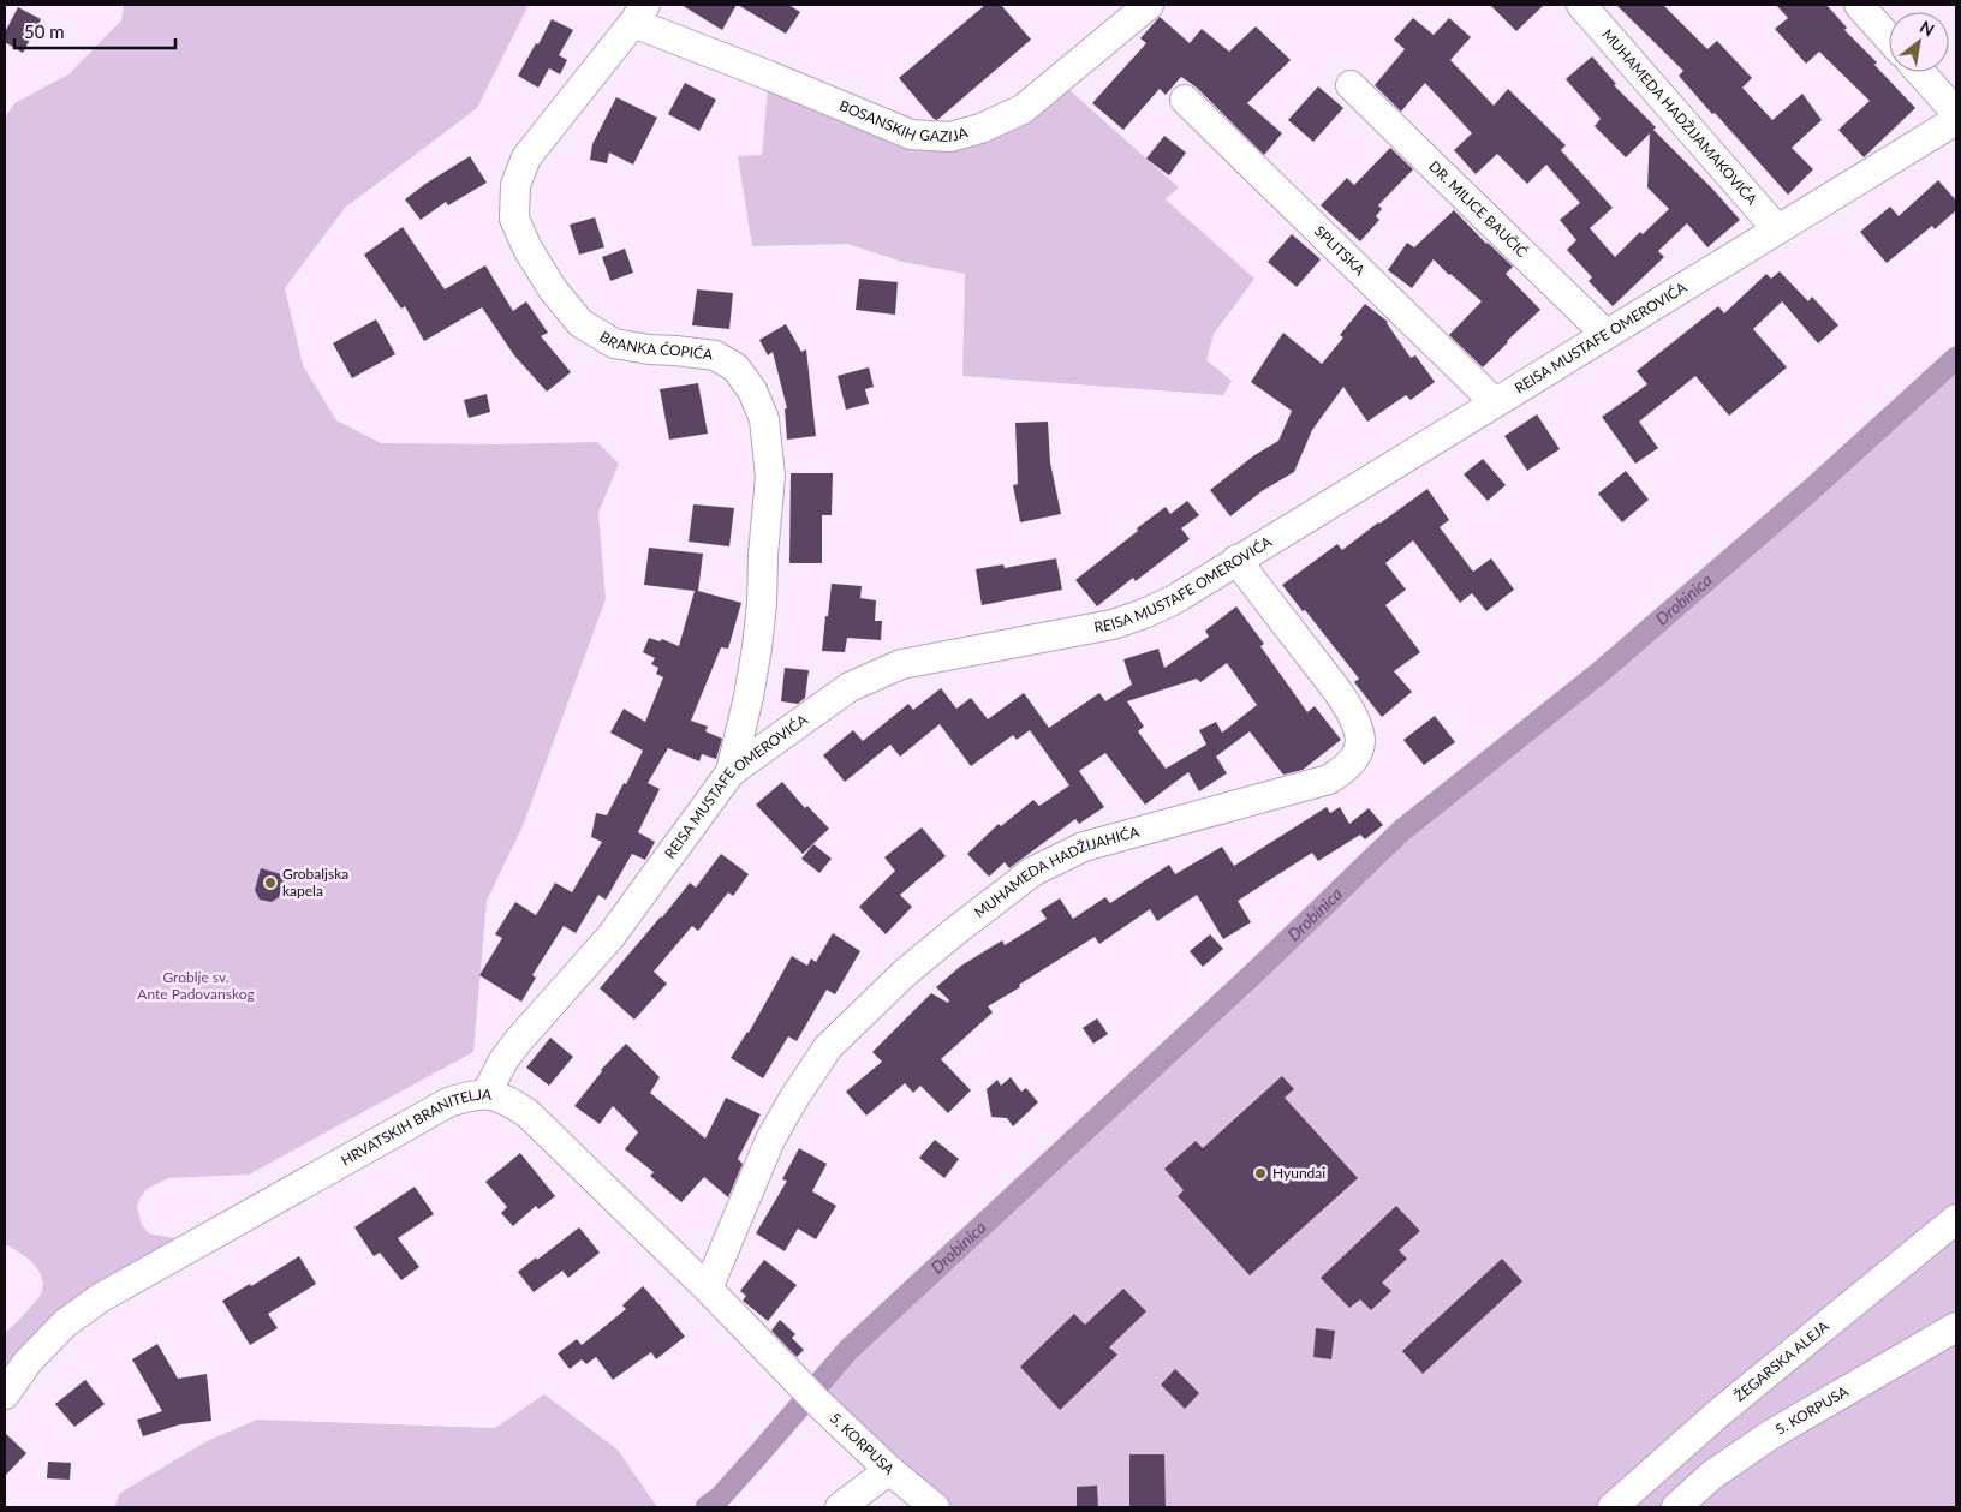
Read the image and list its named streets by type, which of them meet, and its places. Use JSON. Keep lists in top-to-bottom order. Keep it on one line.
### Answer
{"streets":{"street":["BOSANSKIH GAZIJA","MUHAMEDA HADŽIJAMAKOVIĆA","DR. MILICE BAUČIĆ","SPLITSKA","REISA MUSTAFE OMEROVIĆA","BRANKA ĆOPIĆA","MUHAMEDA HADŽIJAHIĆA","HRVATSKIH BRANITELJA","ŽEGARSKA ALEJA","5. KORPUSA"]},"crossings":[["BOSANSKIH GAZIJA","BRANKA ĆOPIĆA"],["MUHAMEDA HADŽIJAMAKOVIĆA","REISA MUSTAFE OMEROVIĆA"],["DR. MILICE BAUČIĆ","REISA MUSTAFE OMEROVIĆA"],["SPLITSKA","REISA MUSTAFE OMEROVIĆA"],["REISA MUSTAFE OMEROVIĆA","BRANKA ĆOPIĆA"],["REISA MUSTAFE OMEROVIĆA","MUHAMEDA HADŽIJAHIĆA"],["REISA MUSTAFE OMEROVIĆA","HRVATSKIH BRANITELJA"],["MUHAMEDA HADŽIJAHIĆA","HRVATSKIH BRANITELJA"],["HRVATSKIH BRANITELJA","5. KORPUSA"]],"water":["Drobinica"],"parks":["Groblje sv. Ante Padovanskog"],"places":["Grobaljska kapela","Hyundai"],"scale_bar":"50 m","north":"top right"}
